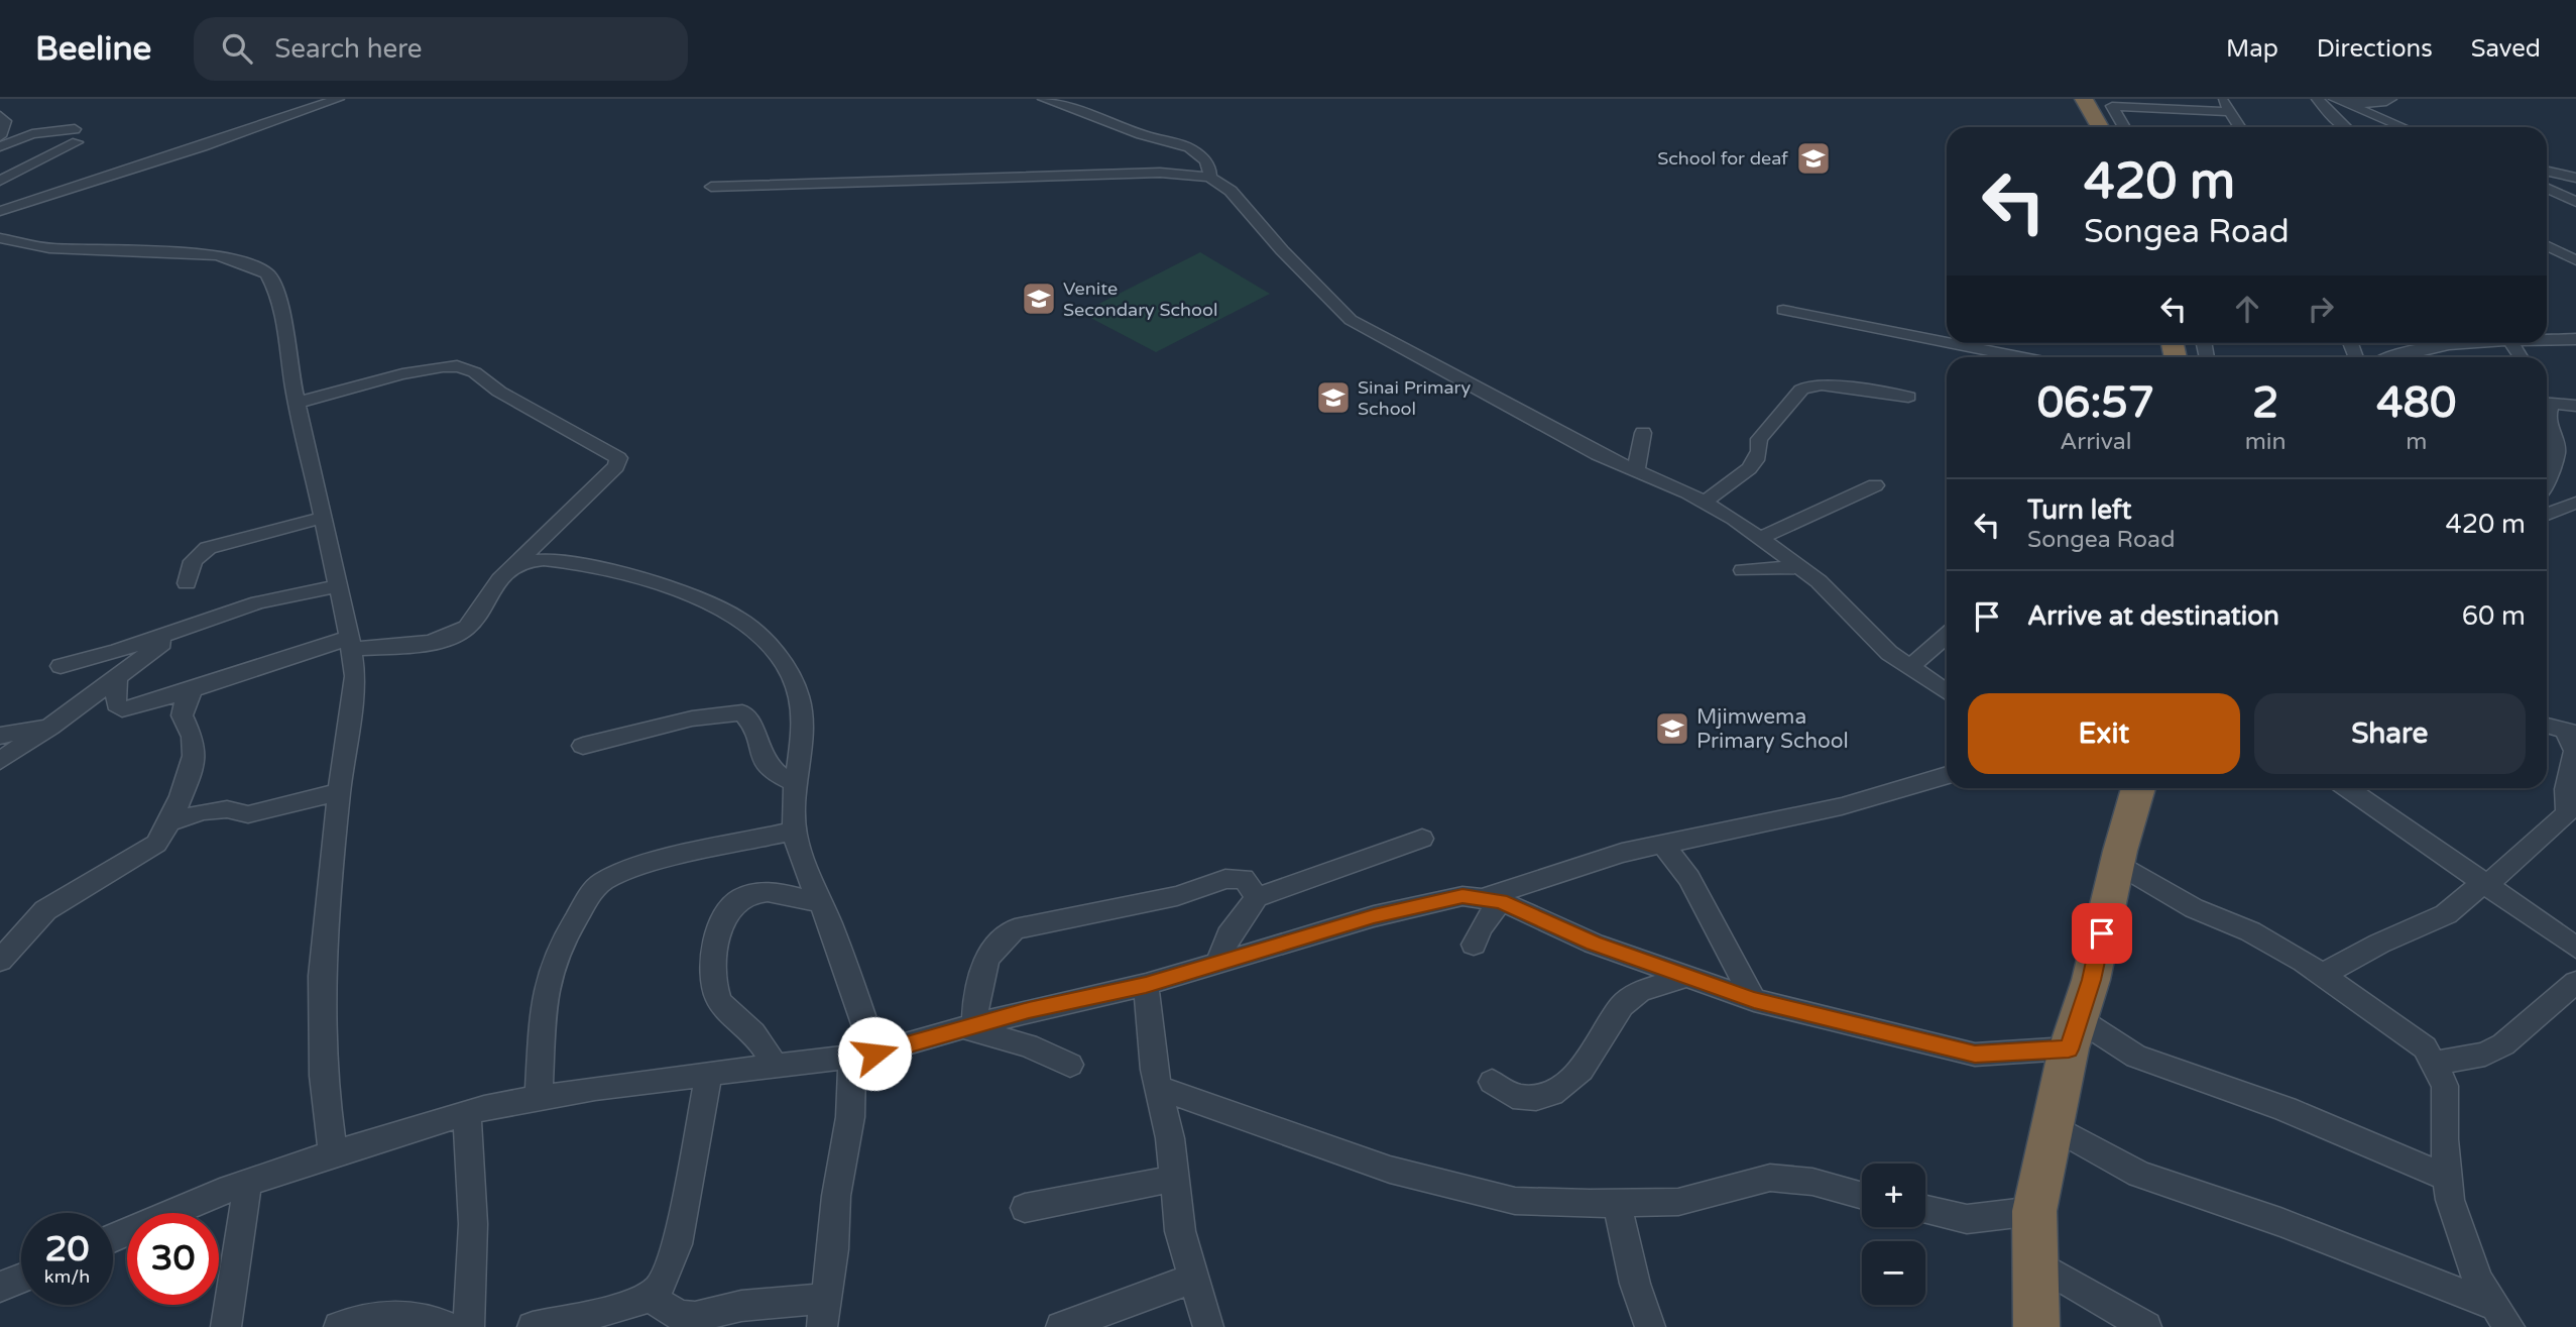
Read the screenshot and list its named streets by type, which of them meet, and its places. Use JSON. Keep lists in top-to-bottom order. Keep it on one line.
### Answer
{"places":{"school or university":["School for deaf","Venite Secondary School","Sinai Primary School","Mjimwema Primary School"]},"page":{"header":"Beeline","search":"Search here","nav":["Map","Directions","Saved"],"turn":["420 m","Songea Road"],"eta":["06:57","Arrival","2","min","480","m"],"list":[{"name":"Turn left","note":"Songea Road","value":"420 m"},{"name":"Arrive at destination","value":"60 m"}],"buttons":["Exit","Share"],"map_buttons":["+","−"],"speed":"20 km/h","limit":"30"}}
